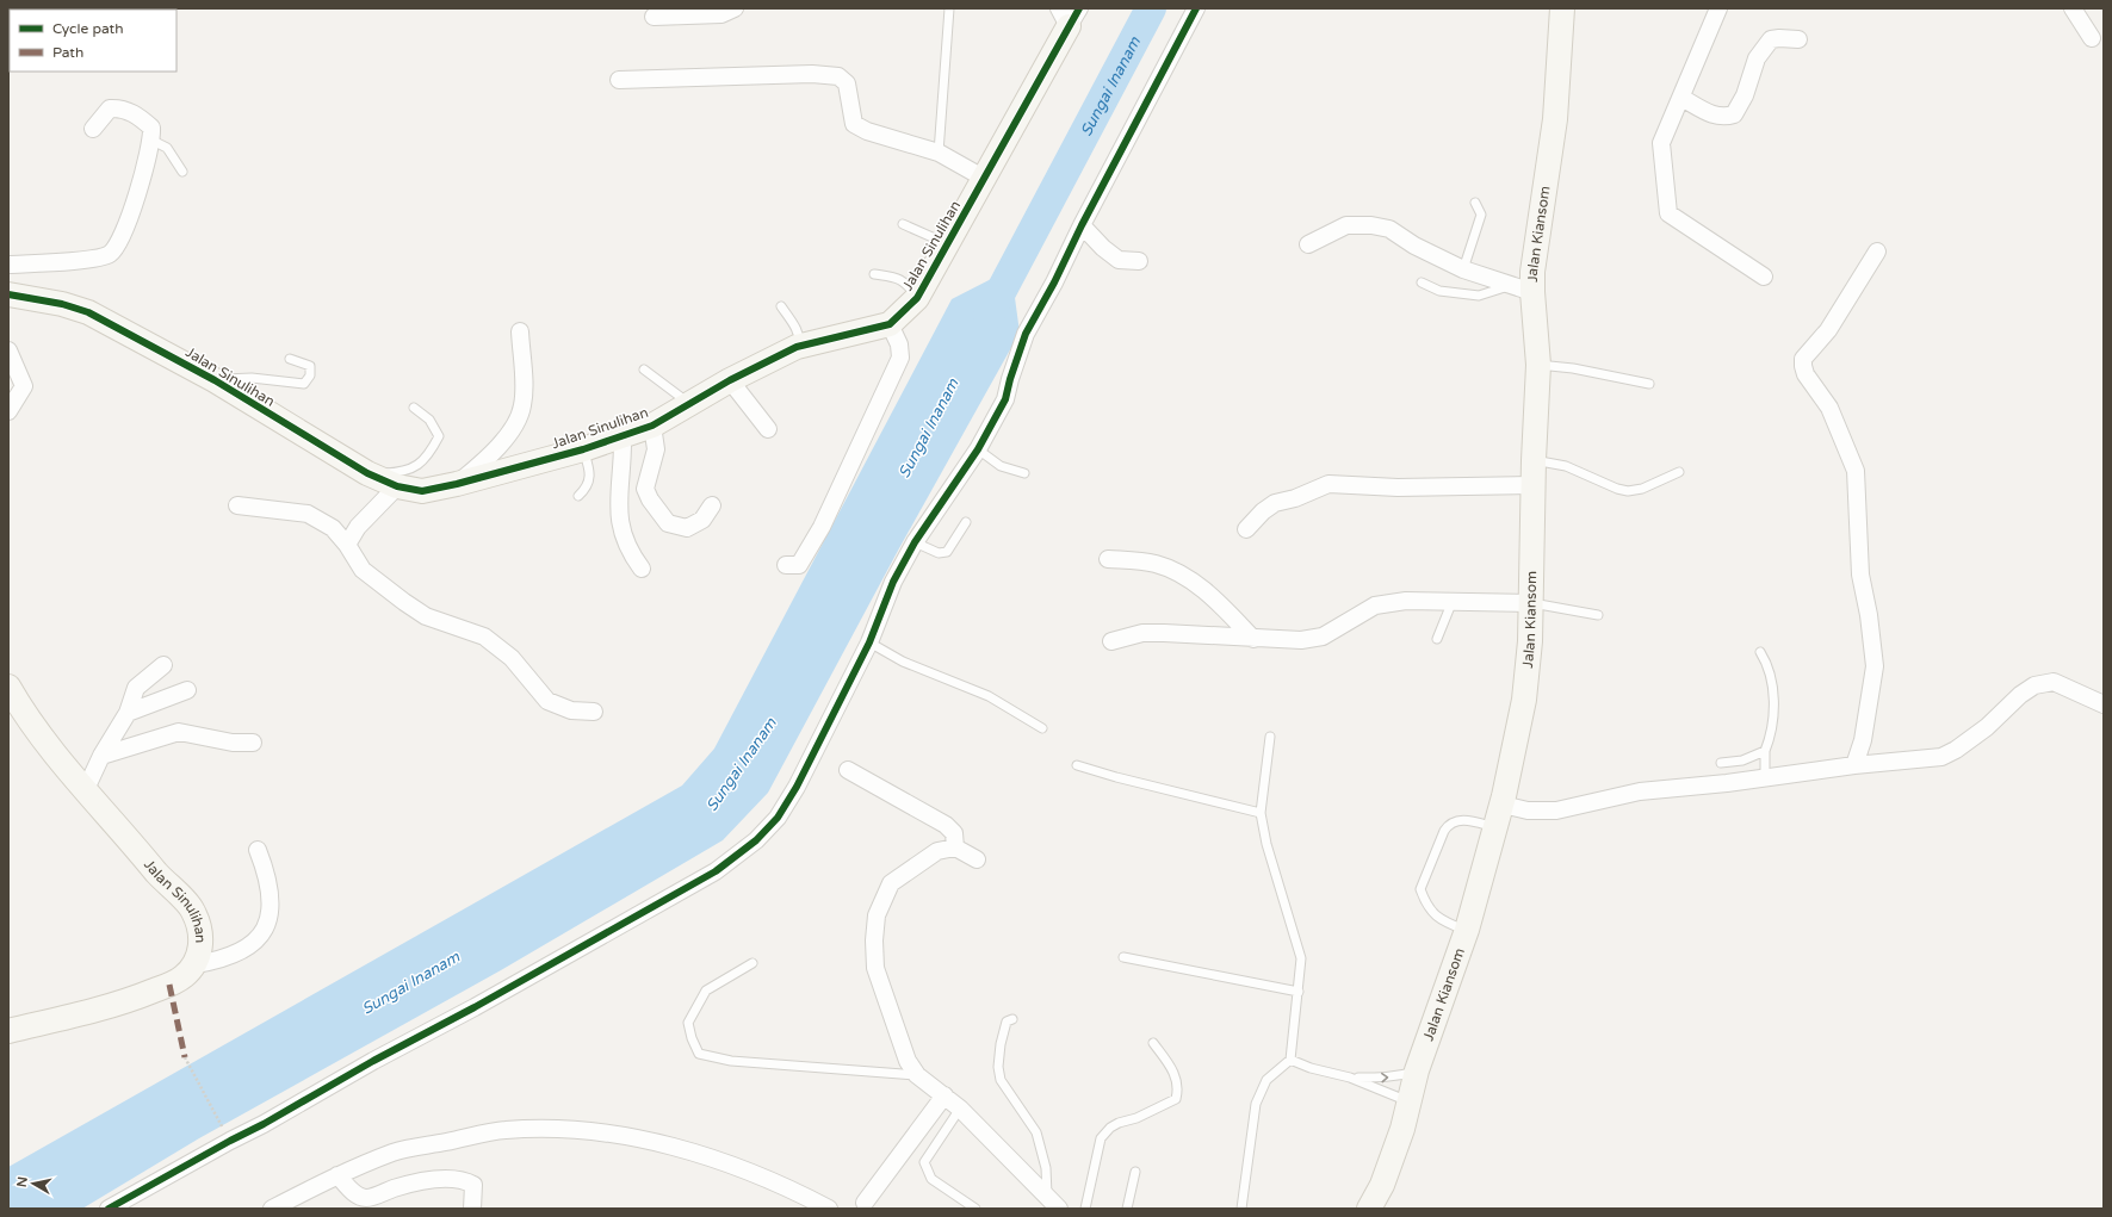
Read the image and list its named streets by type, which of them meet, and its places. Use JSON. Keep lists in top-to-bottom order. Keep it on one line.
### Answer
{"streets":{"street":["Jalan Kiansom","Jalan Sinulihan"]},"water":["Sungai Inanam"],"legend":["Cycle path","Path"],"north":"left"}
